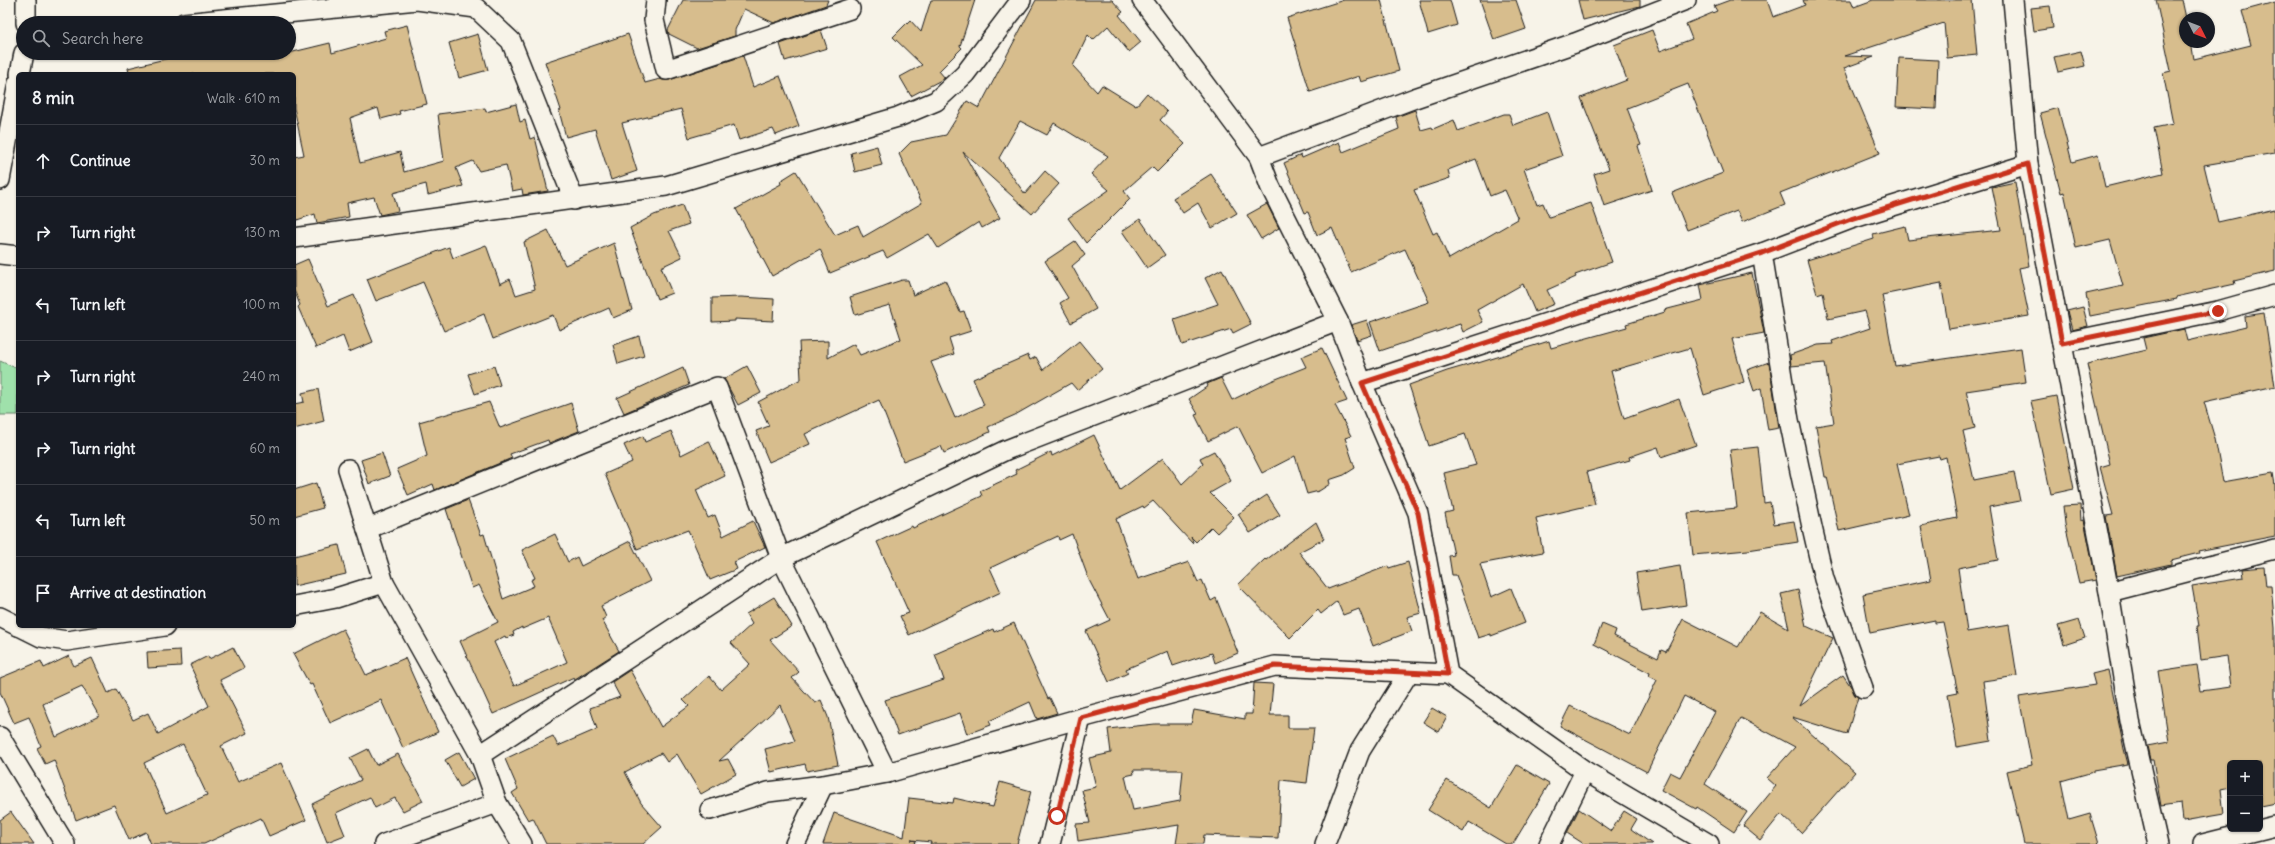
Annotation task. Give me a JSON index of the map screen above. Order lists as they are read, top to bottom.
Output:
{
  "north": "bottom right",
  "page": {
    "search": "Search here",
    "heading": ["8 min", "Walk · 610 m"],
    "list": [
      ["Continue", "30 m"],
      ["Turn right", "130 m"],
      ["Turn left", "100 m"],
      ["Turn right", "240 m"],
      ["Turn right", "60 m"],
      ["Turn left", "50 m"],
      "Arrive at destination"
    ],
    "map_buttons": ["+", "−"]
  }
}
